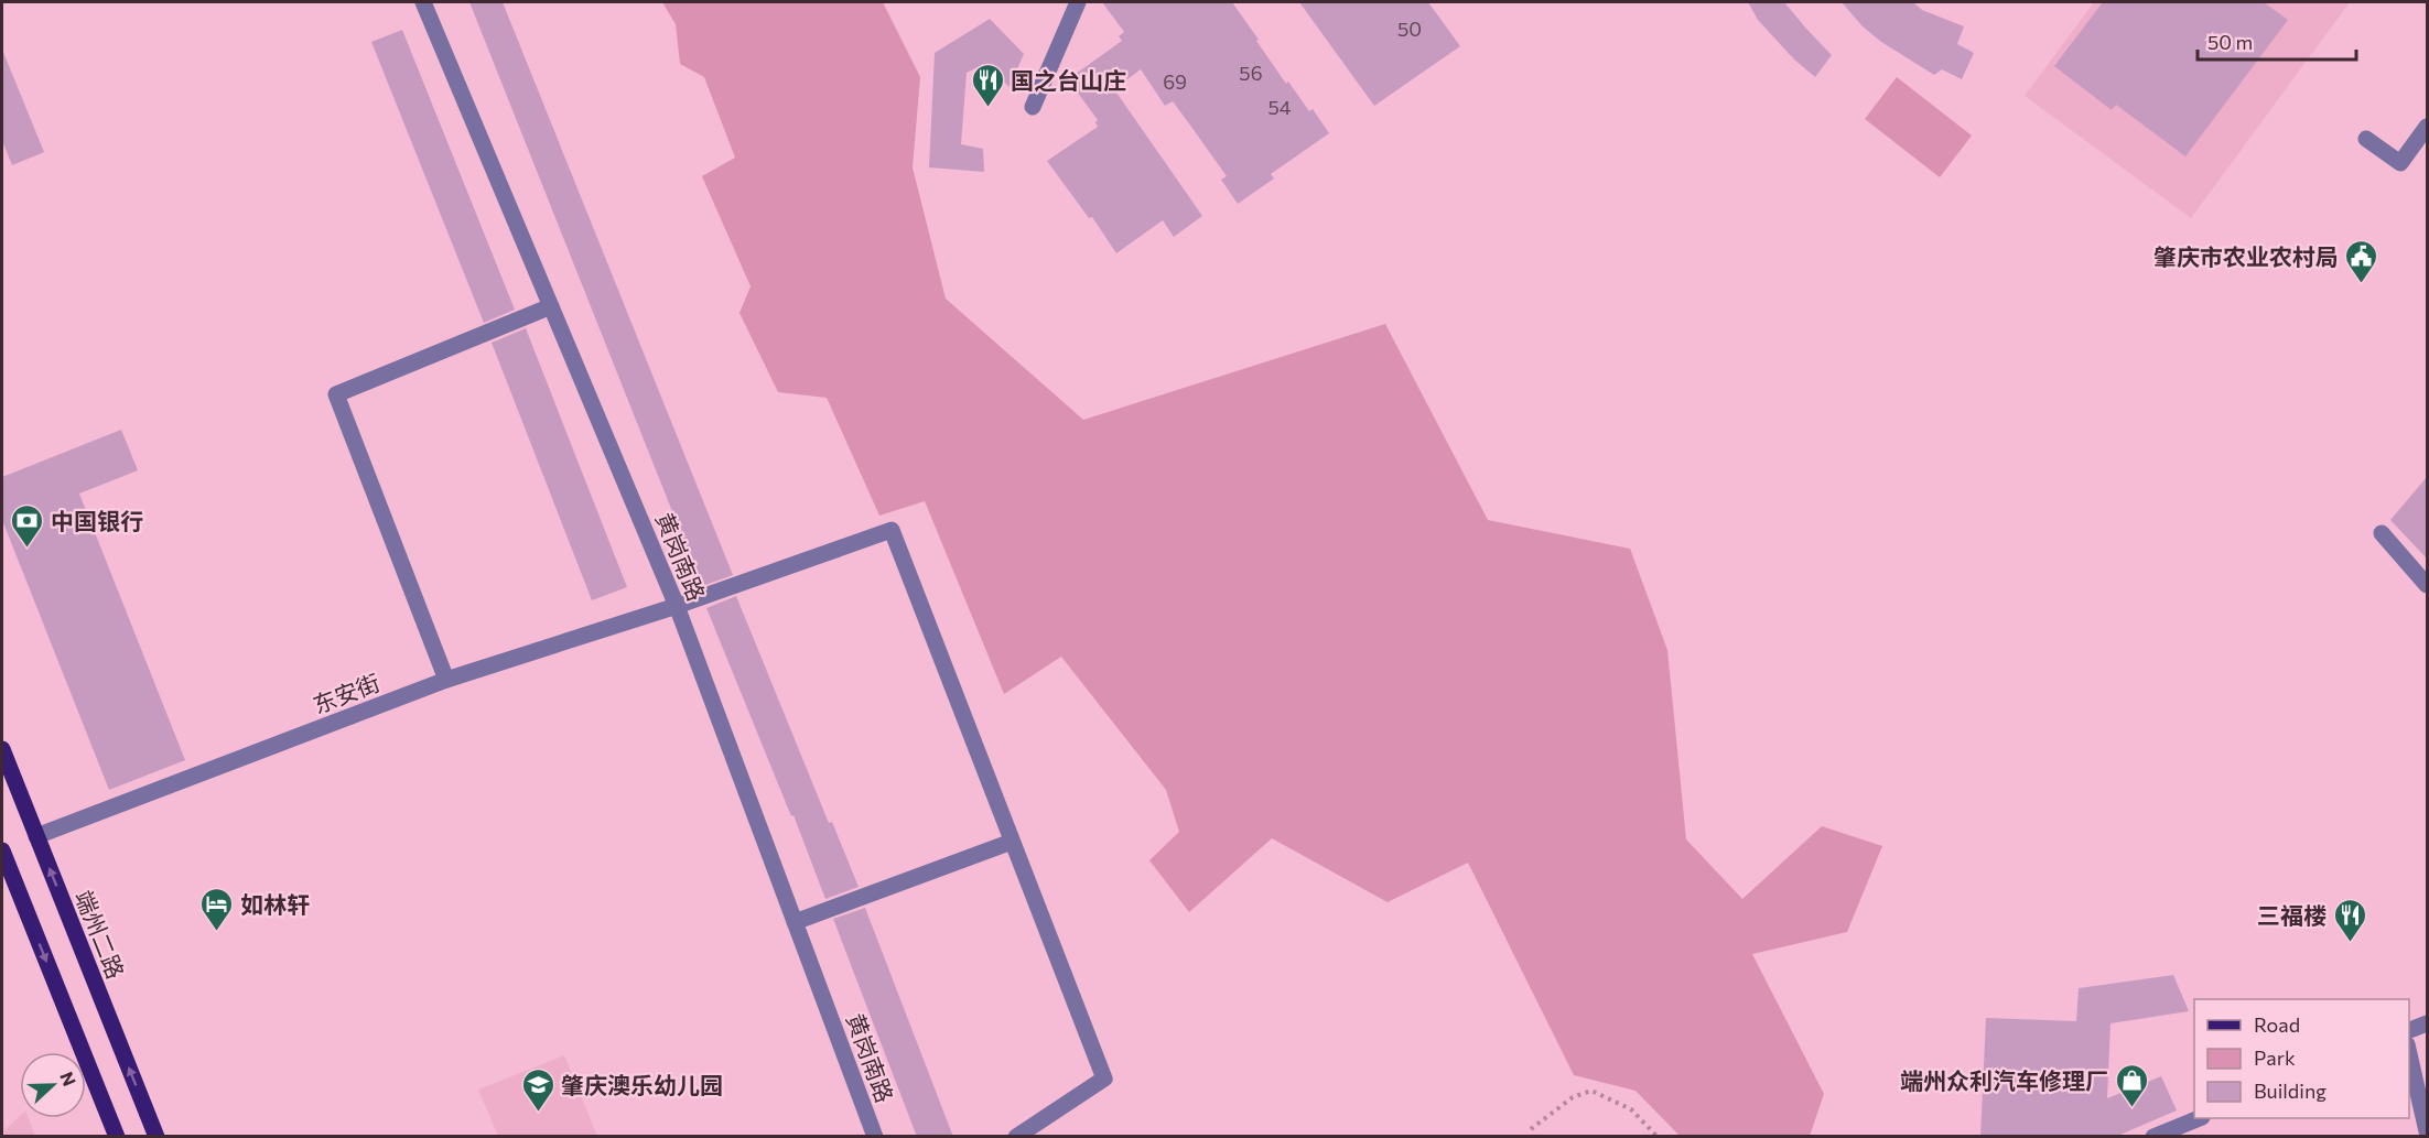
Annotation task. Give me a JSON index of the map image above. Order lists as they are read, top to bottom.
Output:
{
  "streets": {
    "main road": ["端州二路"],
    "street": ["黄岗南路", "东安街"]
  },
  "crossings": [
    ["黄岗南路", "东安街"],
    ["东安街", "端州二路"]
  ],
  "places": {
    "restaurant": ["国之台山庄", "三福楼"],
    "public building": ["肇庆市农业农村局"],
    "bank": ["中国银行"],
    "hotel": ["如林轩"],
    "shop": ["端州众利汽车修理厂"],
    "school or university": ["肇庆澳乐幼儿园"]
  },
  "house_numbers": [
    "50",
    "56",
    "69",
    "54"
  ],
  "legend": ["Road", "Park", "Building"],
  "scale_bar": "50 m",
  "north": "right"
}
